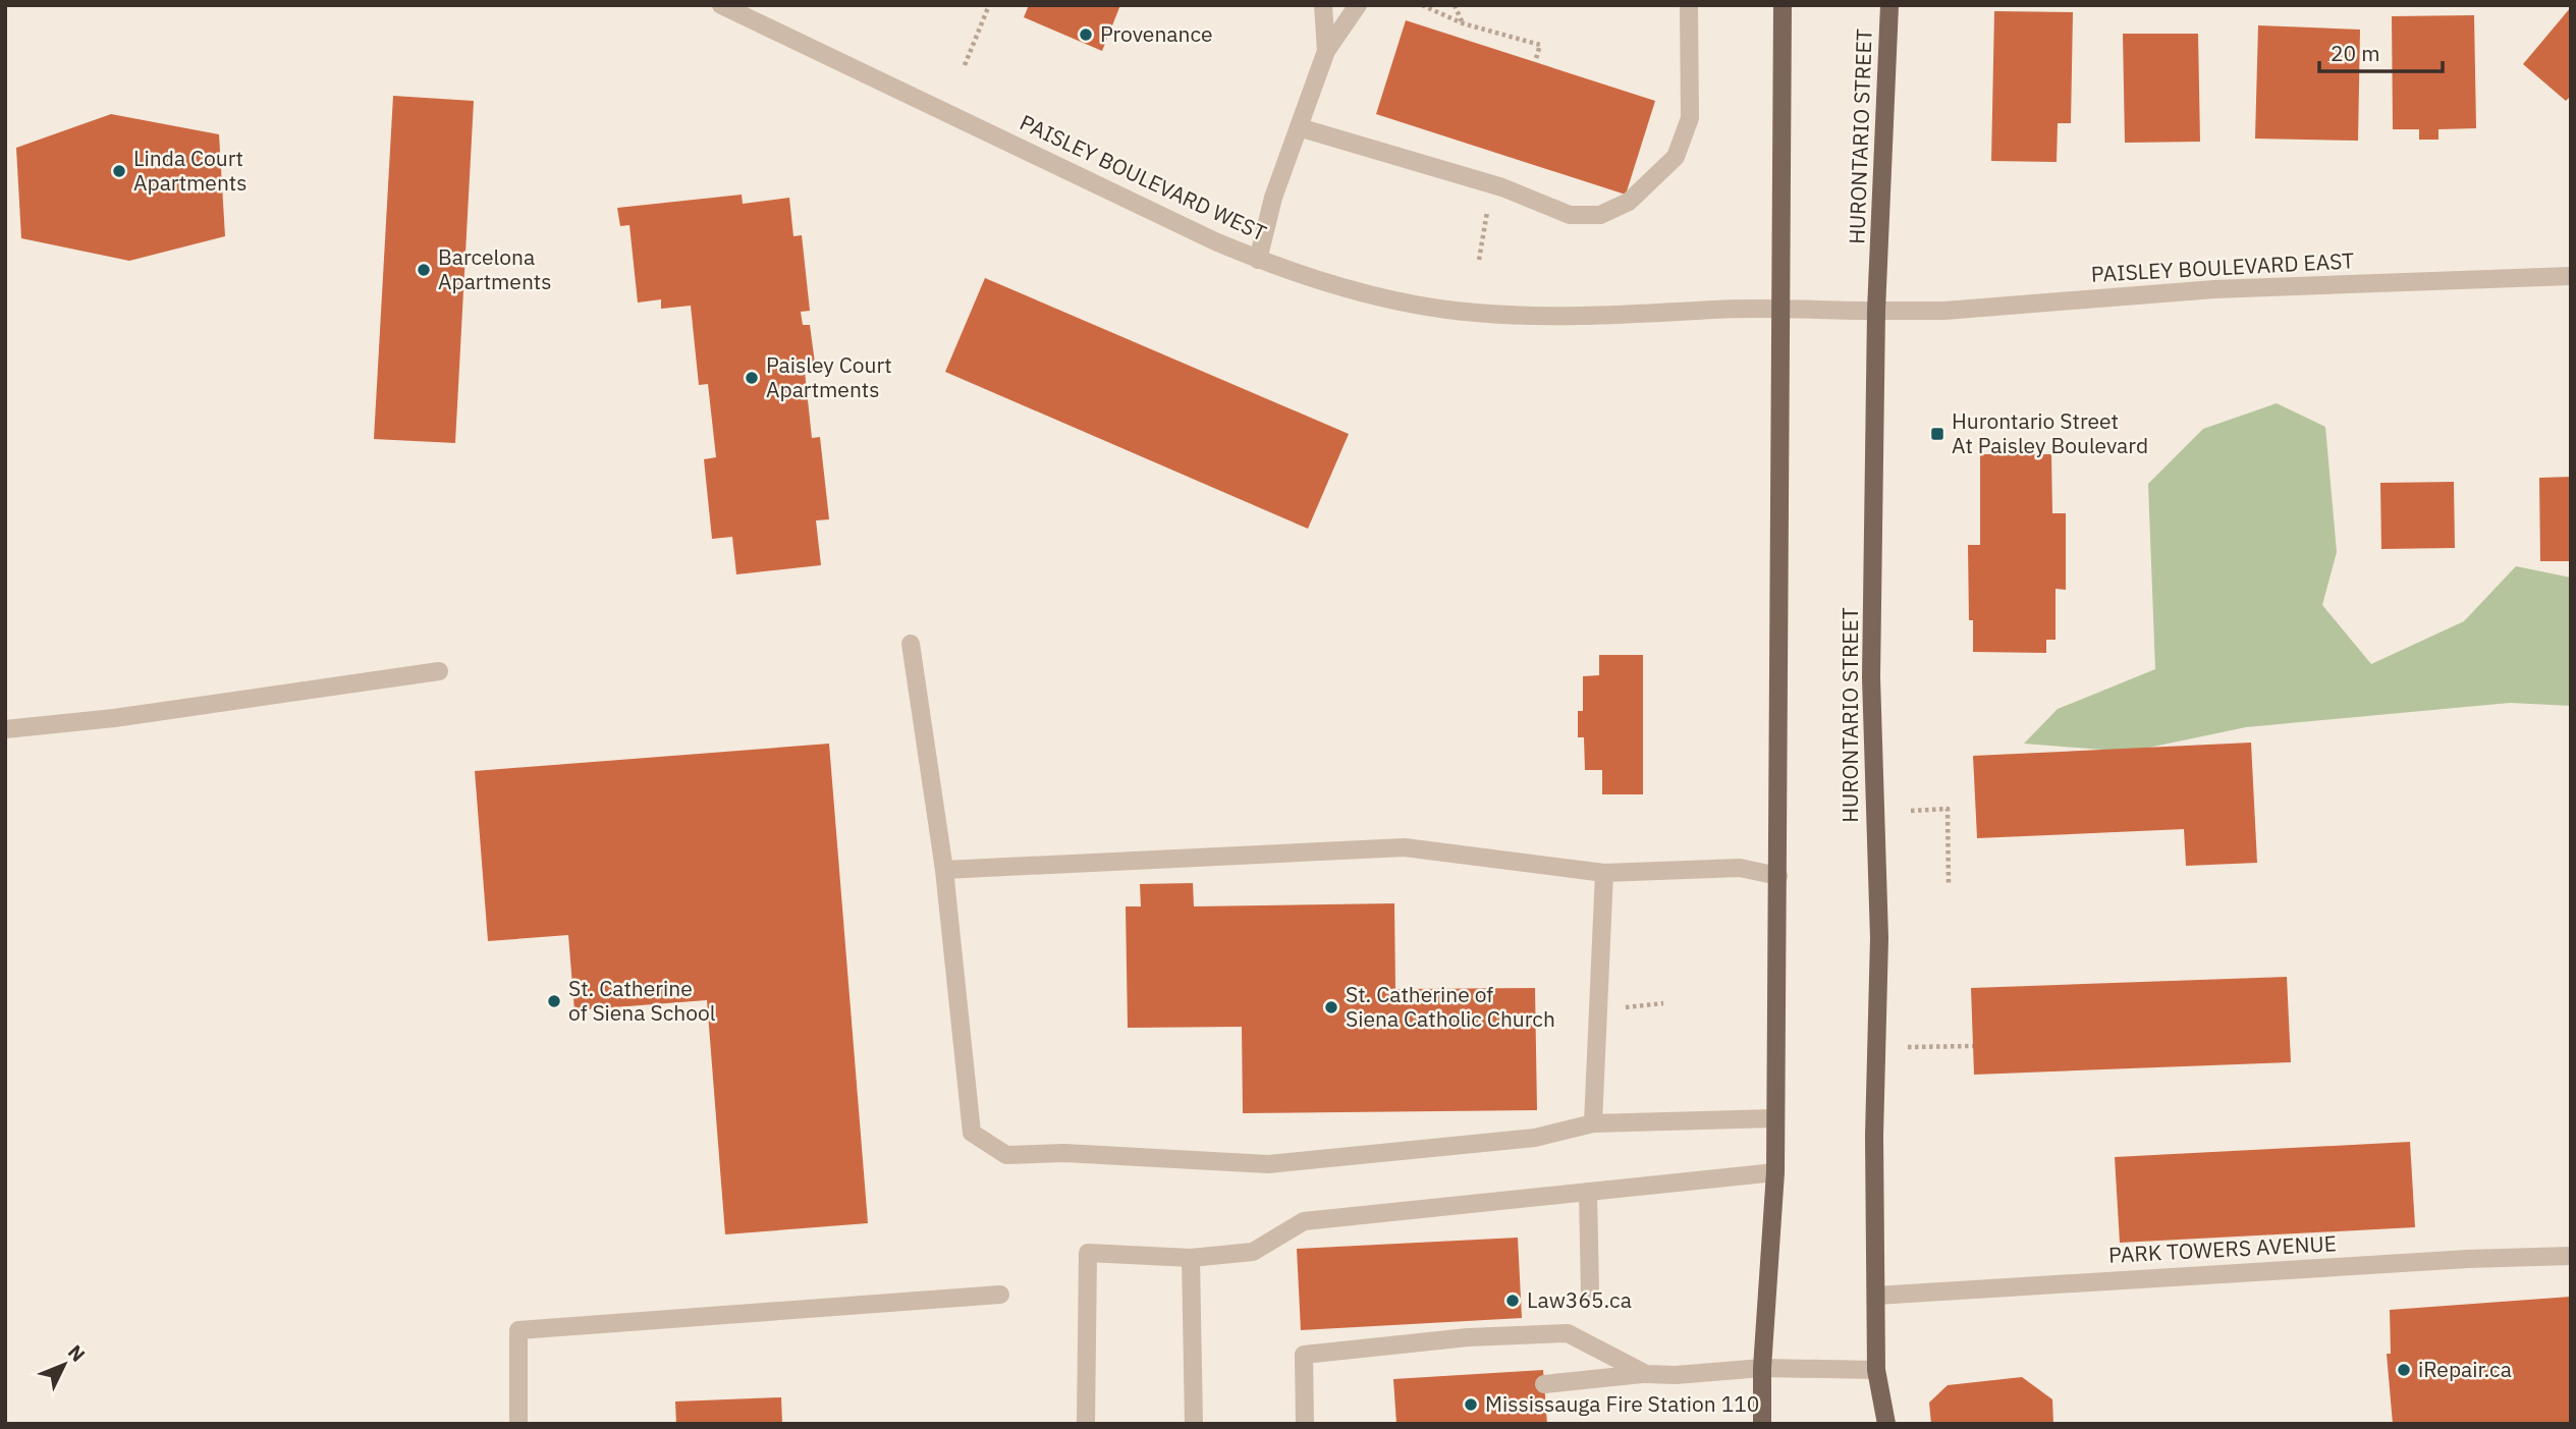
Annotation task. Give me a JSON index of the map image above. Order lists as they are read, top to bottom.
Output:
{
  "streets": {
    "main road": ["HURONTARIO STREET"],
    "street": ["PAISLEY BOULEVARD WEST", "PAISLEY BOULEVARD EAST", "PARK TOWERS AVENUE"]
  },
  "crossings": [
    ["HURONTARIO STREET", "PAISLEY BOULEVARD WEST"],
    ["HURONTARIO STREET", "PAISLEY BOULEVARD EAST"],
    ["HURONTARIO STREET", "PARK TOWERS AVENUE"],
    ["PAISLEY BOULEVARD WEST", "PAISLEY BOULEVARD EAST"]
  ],
  "places": {
    "other": [
      "Provenance",
      "Linda Court Apartments",
      "Barcelona Apartments",
      "Paisley Court Apartments",
      "St. Catherine of Siena School",
      "St. Catherine of Siena Catholic Church",
      "Law365.ca",
      "iRepair.ca",
      "Mississauga Fire Station 110"
    ],
    "transit": ["Hurontario Street At Paisley Boulevard"]
  },
  "scale_bar": "20 m",
  "north": "top right"
}
